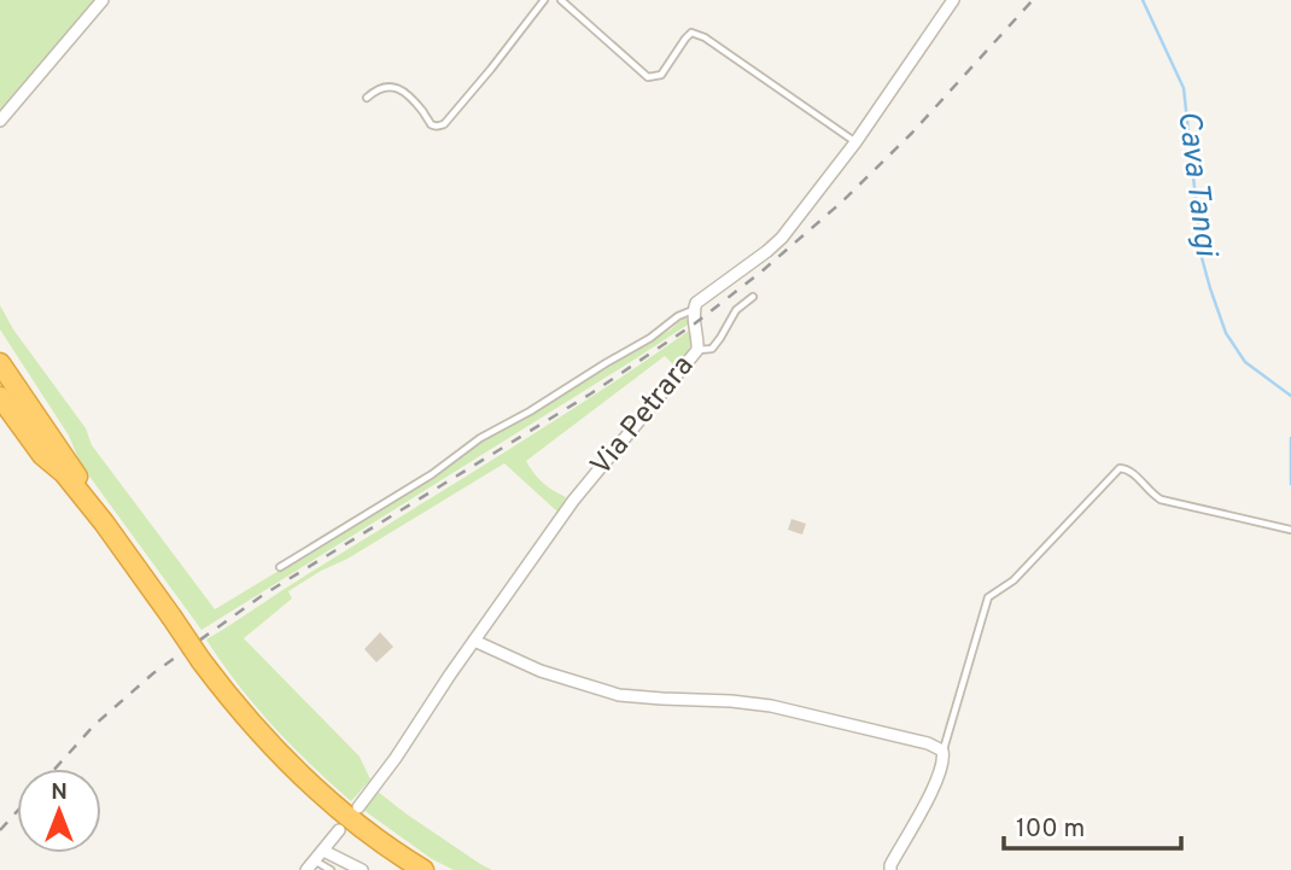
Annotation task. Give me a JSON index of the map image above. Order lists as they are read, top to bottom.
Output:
{
  "streets": {
    "street": ["Via Petrara"]
  },
  "water": ["Cava Tangi"],
  "scale_bar": "100 m",
  "north": "top"
}
